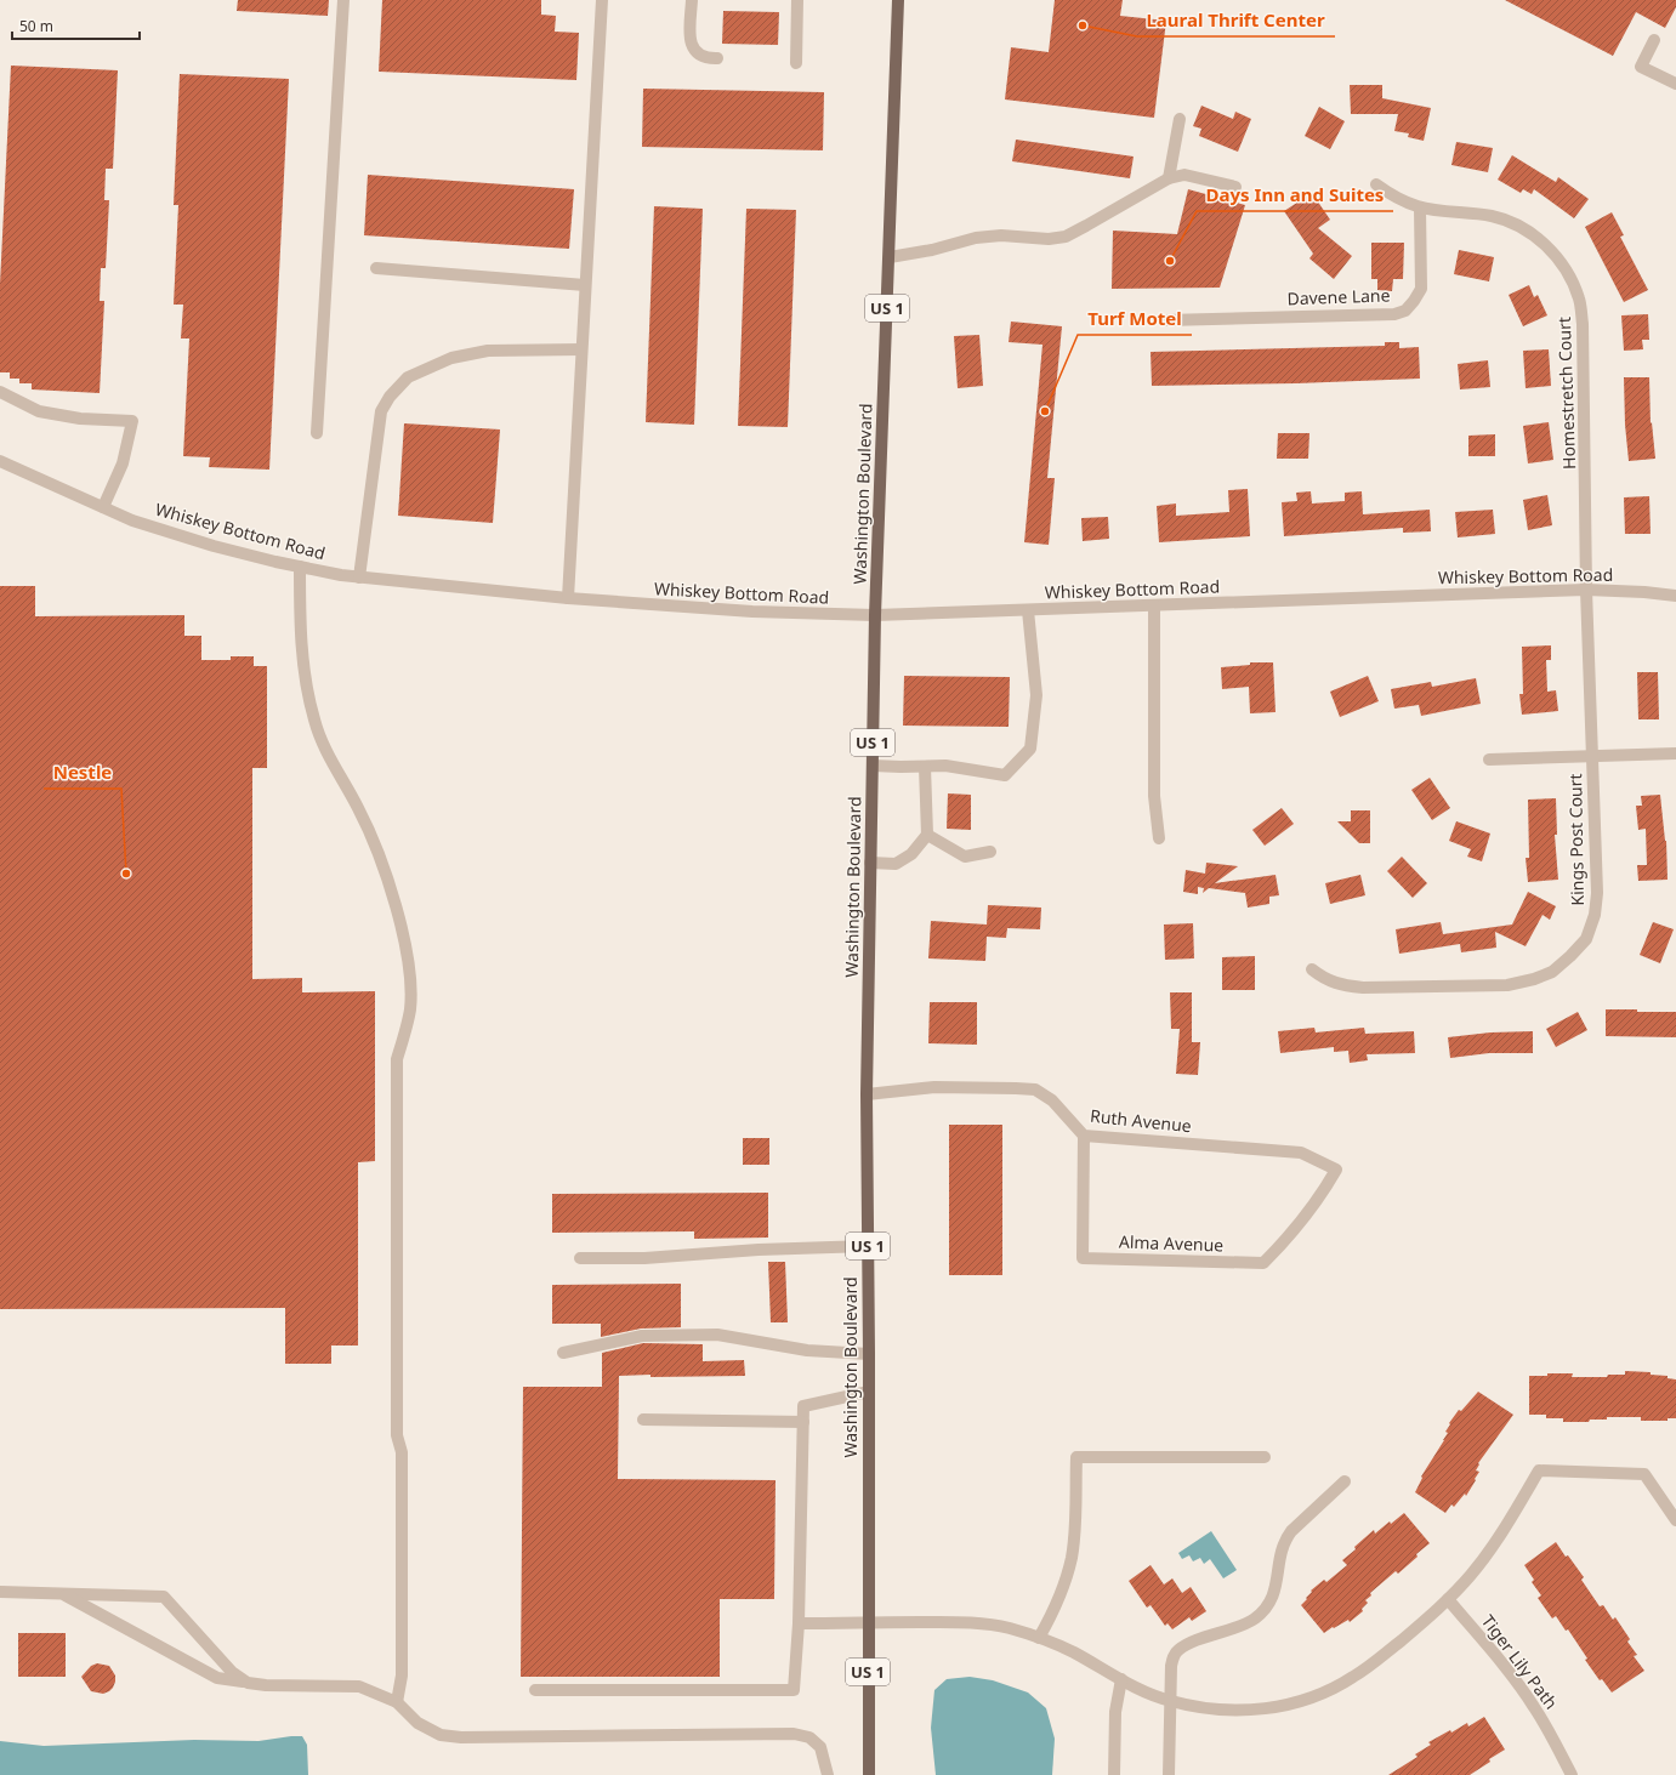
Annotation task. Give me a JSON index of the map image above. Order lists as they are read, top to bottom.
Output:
{
  "streets": {
    "main road": ["US 1", "Washington Boulevard"],
    "street": [
      "Davene Lane",
      "Homestretch Court",
      "Whiskey Bottom Road",
      "Kings Post Court",
      "Ruth Avenue",
      "Alma Avenue",
      "Tiger Lily Path"
    ]
  },
  "crossings": [
    ["Davene Lane", "Homestretch Court"],
    ["Homestretch Court", "Whiskey Bottom Road"],
    ["Homestretch Court", "Kings Post Court"],
    ["Washington Boulevard", "Whiskey Bottom Road"],
    ["Washington Boulevard", "Ruth Avenue"],
    ["Whiskey Bottom Road", "Kings Post Court"],
    ["Ruth Avenue", "Alma Avenue"]
  ],
  "places": [
    "Laural Thrift Center",
    "Days Inn and Suites",
    "Turf Motel",
    "Nestle"
  ],
  "scale_bar": "50 m"
}
